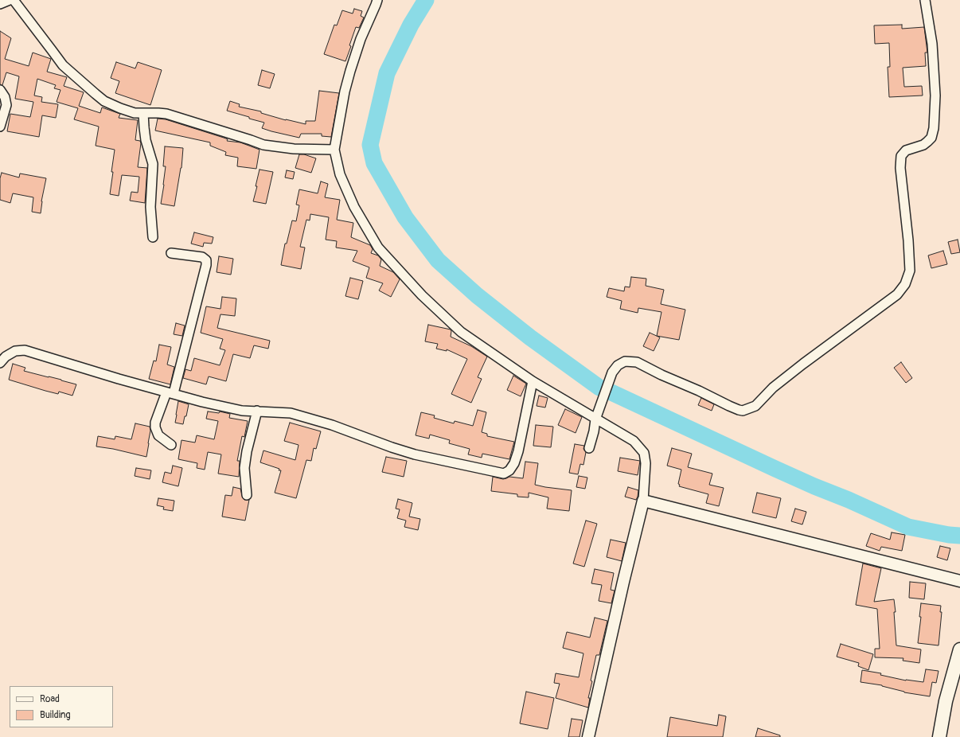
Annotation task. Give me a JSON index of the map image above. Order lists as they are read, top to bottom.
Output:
{
  "legend": ["Road", "Building"]
}
